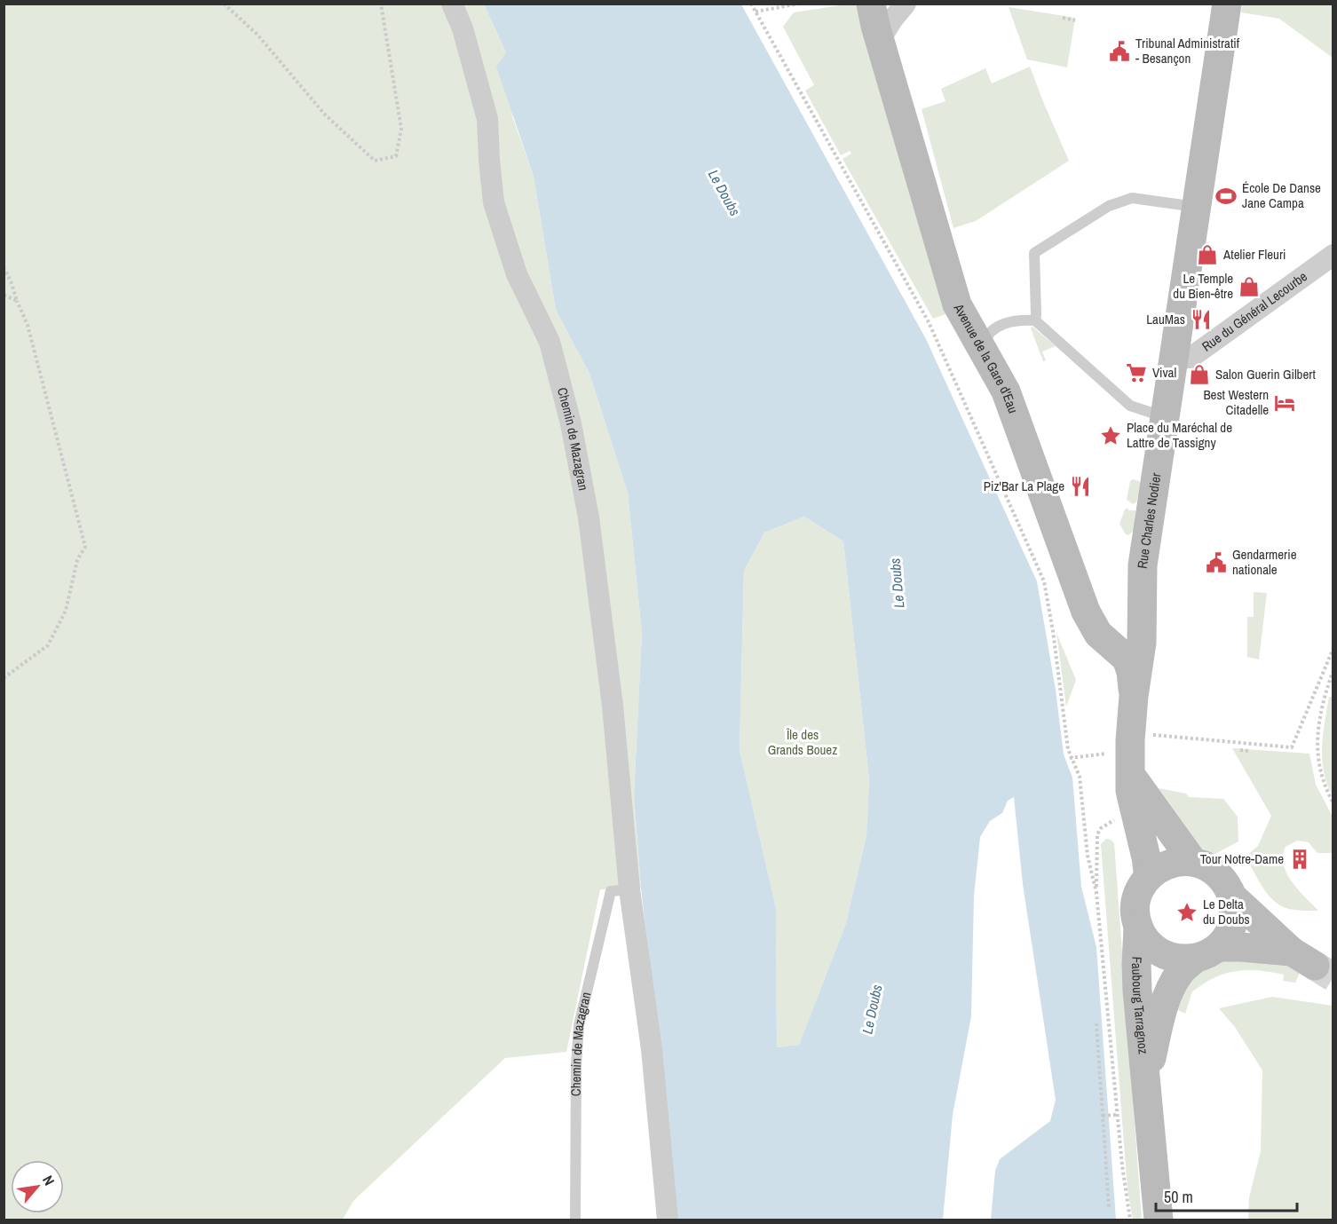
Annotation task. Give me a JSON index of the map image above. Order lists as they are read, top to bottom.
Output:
{
  "streets": {
    "main road": ["Avenue de la Gare d'Eau", "Rue Charles Nodier", "Faubourg Tarragnoz"],
    "street": ["Rue du Général Lecourbe", "Chemin de Mazagran"]
  },
  "crossings": [
    ["Rue du Général Lecourbe", "Rue Charles Nodier"],
    ["Avenue de la Gare d'Eau", "Rue Charles Nodier"],
    ["Rue Charles Nodier", "Faubourg Tarragnoz"]
  ],
  "water": ["Le Doubs"],
  "parks": ["Île des Grands Bouez"],
  "places": {
    "public building": ["Tribunal Administratif - Besançon", "Gendarmerie nationale"],
    "sports": ["École De Danse Jane Campa"],
    "shop": ["Atelier Fleuri", "Le Temple du Bien-être", "Salon Guerin Gilbert"],
    "restaurant": ["LauMas", "Piz'Bar La Plage"],
    "supermarket": ["Vival"],
    "hotel": ["Best Western Citadelle"],
    "place": ["Place du Maréchal de Lattre de Tassigny", "Le Delta du Doubs"],
    "building": ["Tour Notre-Dame"]
  },
  "scale_bar": "50 m",
  "north": "top right"
}
